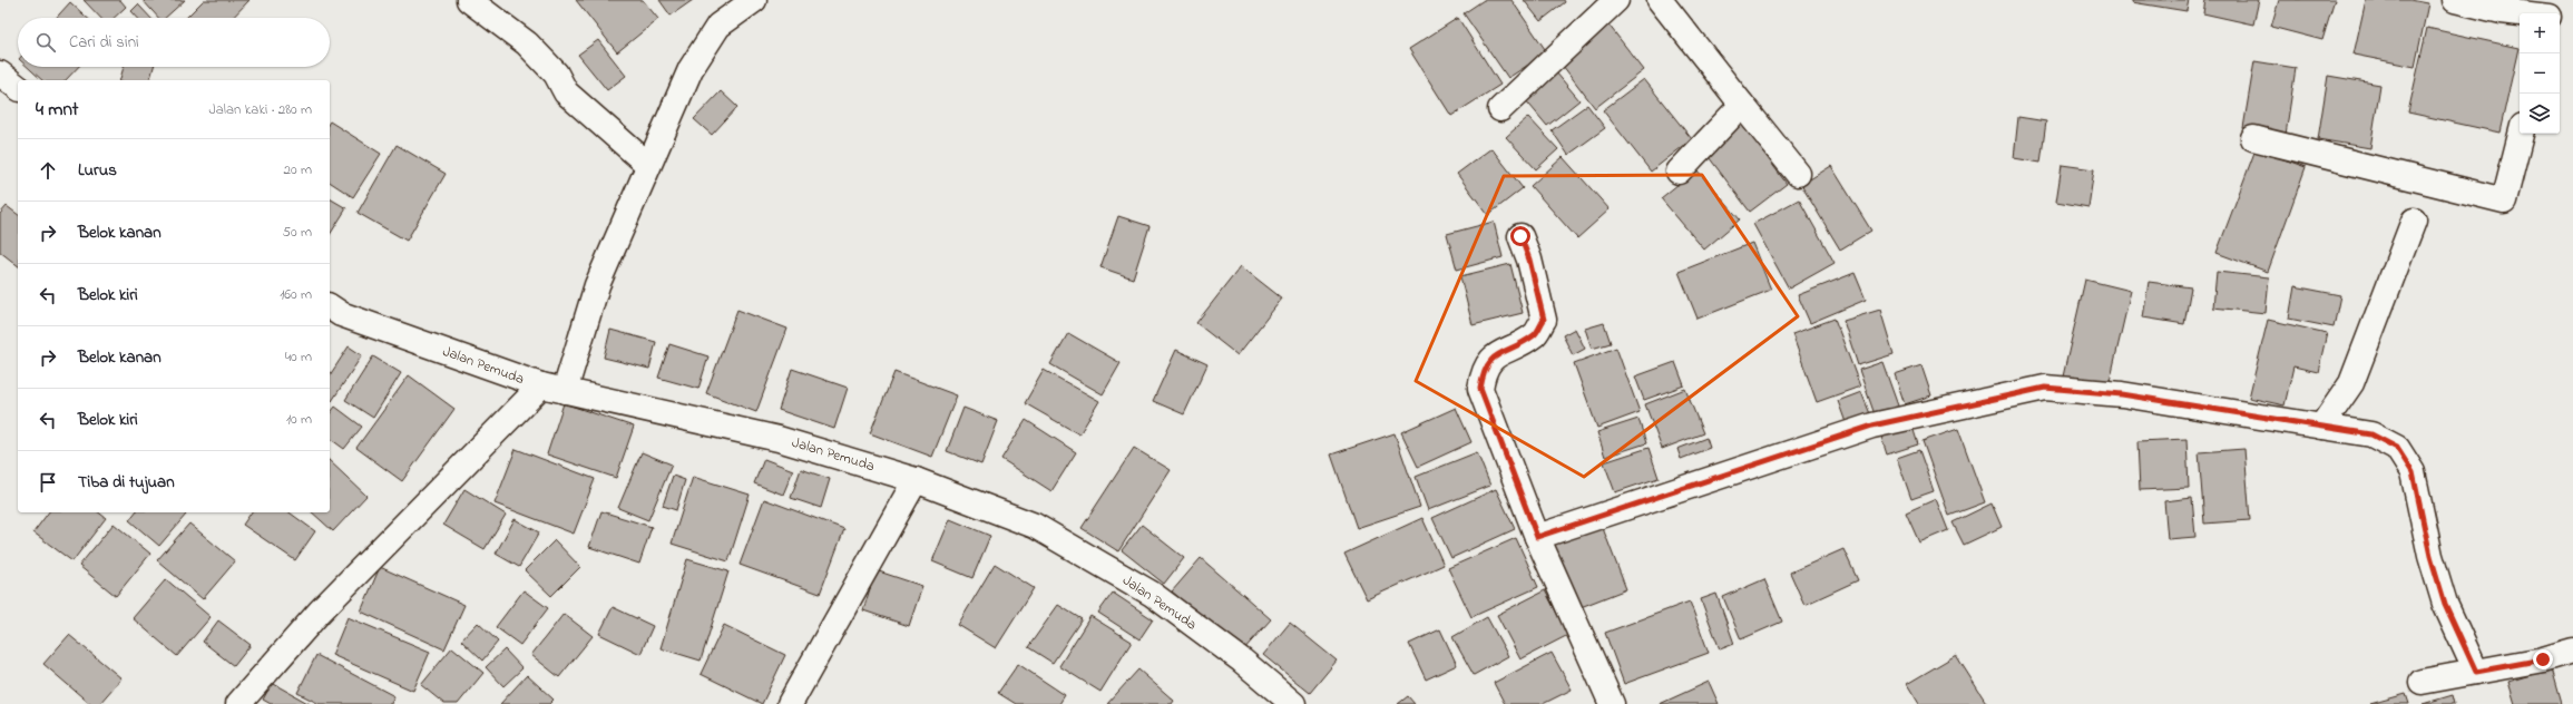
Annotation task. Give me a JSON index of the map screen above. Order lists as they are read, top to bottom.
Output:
{
  "streets": {
    "street": ["Jalan Pemuda"]
  },
  "page": {
    "map_buttons": ["+", "−"],
    "search": "Cari di sini",
    "heading": ["4 mnt", "Jalan kaki · 280 m"],
    "list": [
      ["Lurus", "20 m"],
      ["Belok kanan", "50 m"],
      ["Belok kiri", "160 m"],
      ["Belok kanan", "40 m"],
      ["Belok kiri", "10 m"],
      "Tiba di tujuan"
    ]
  }
}
